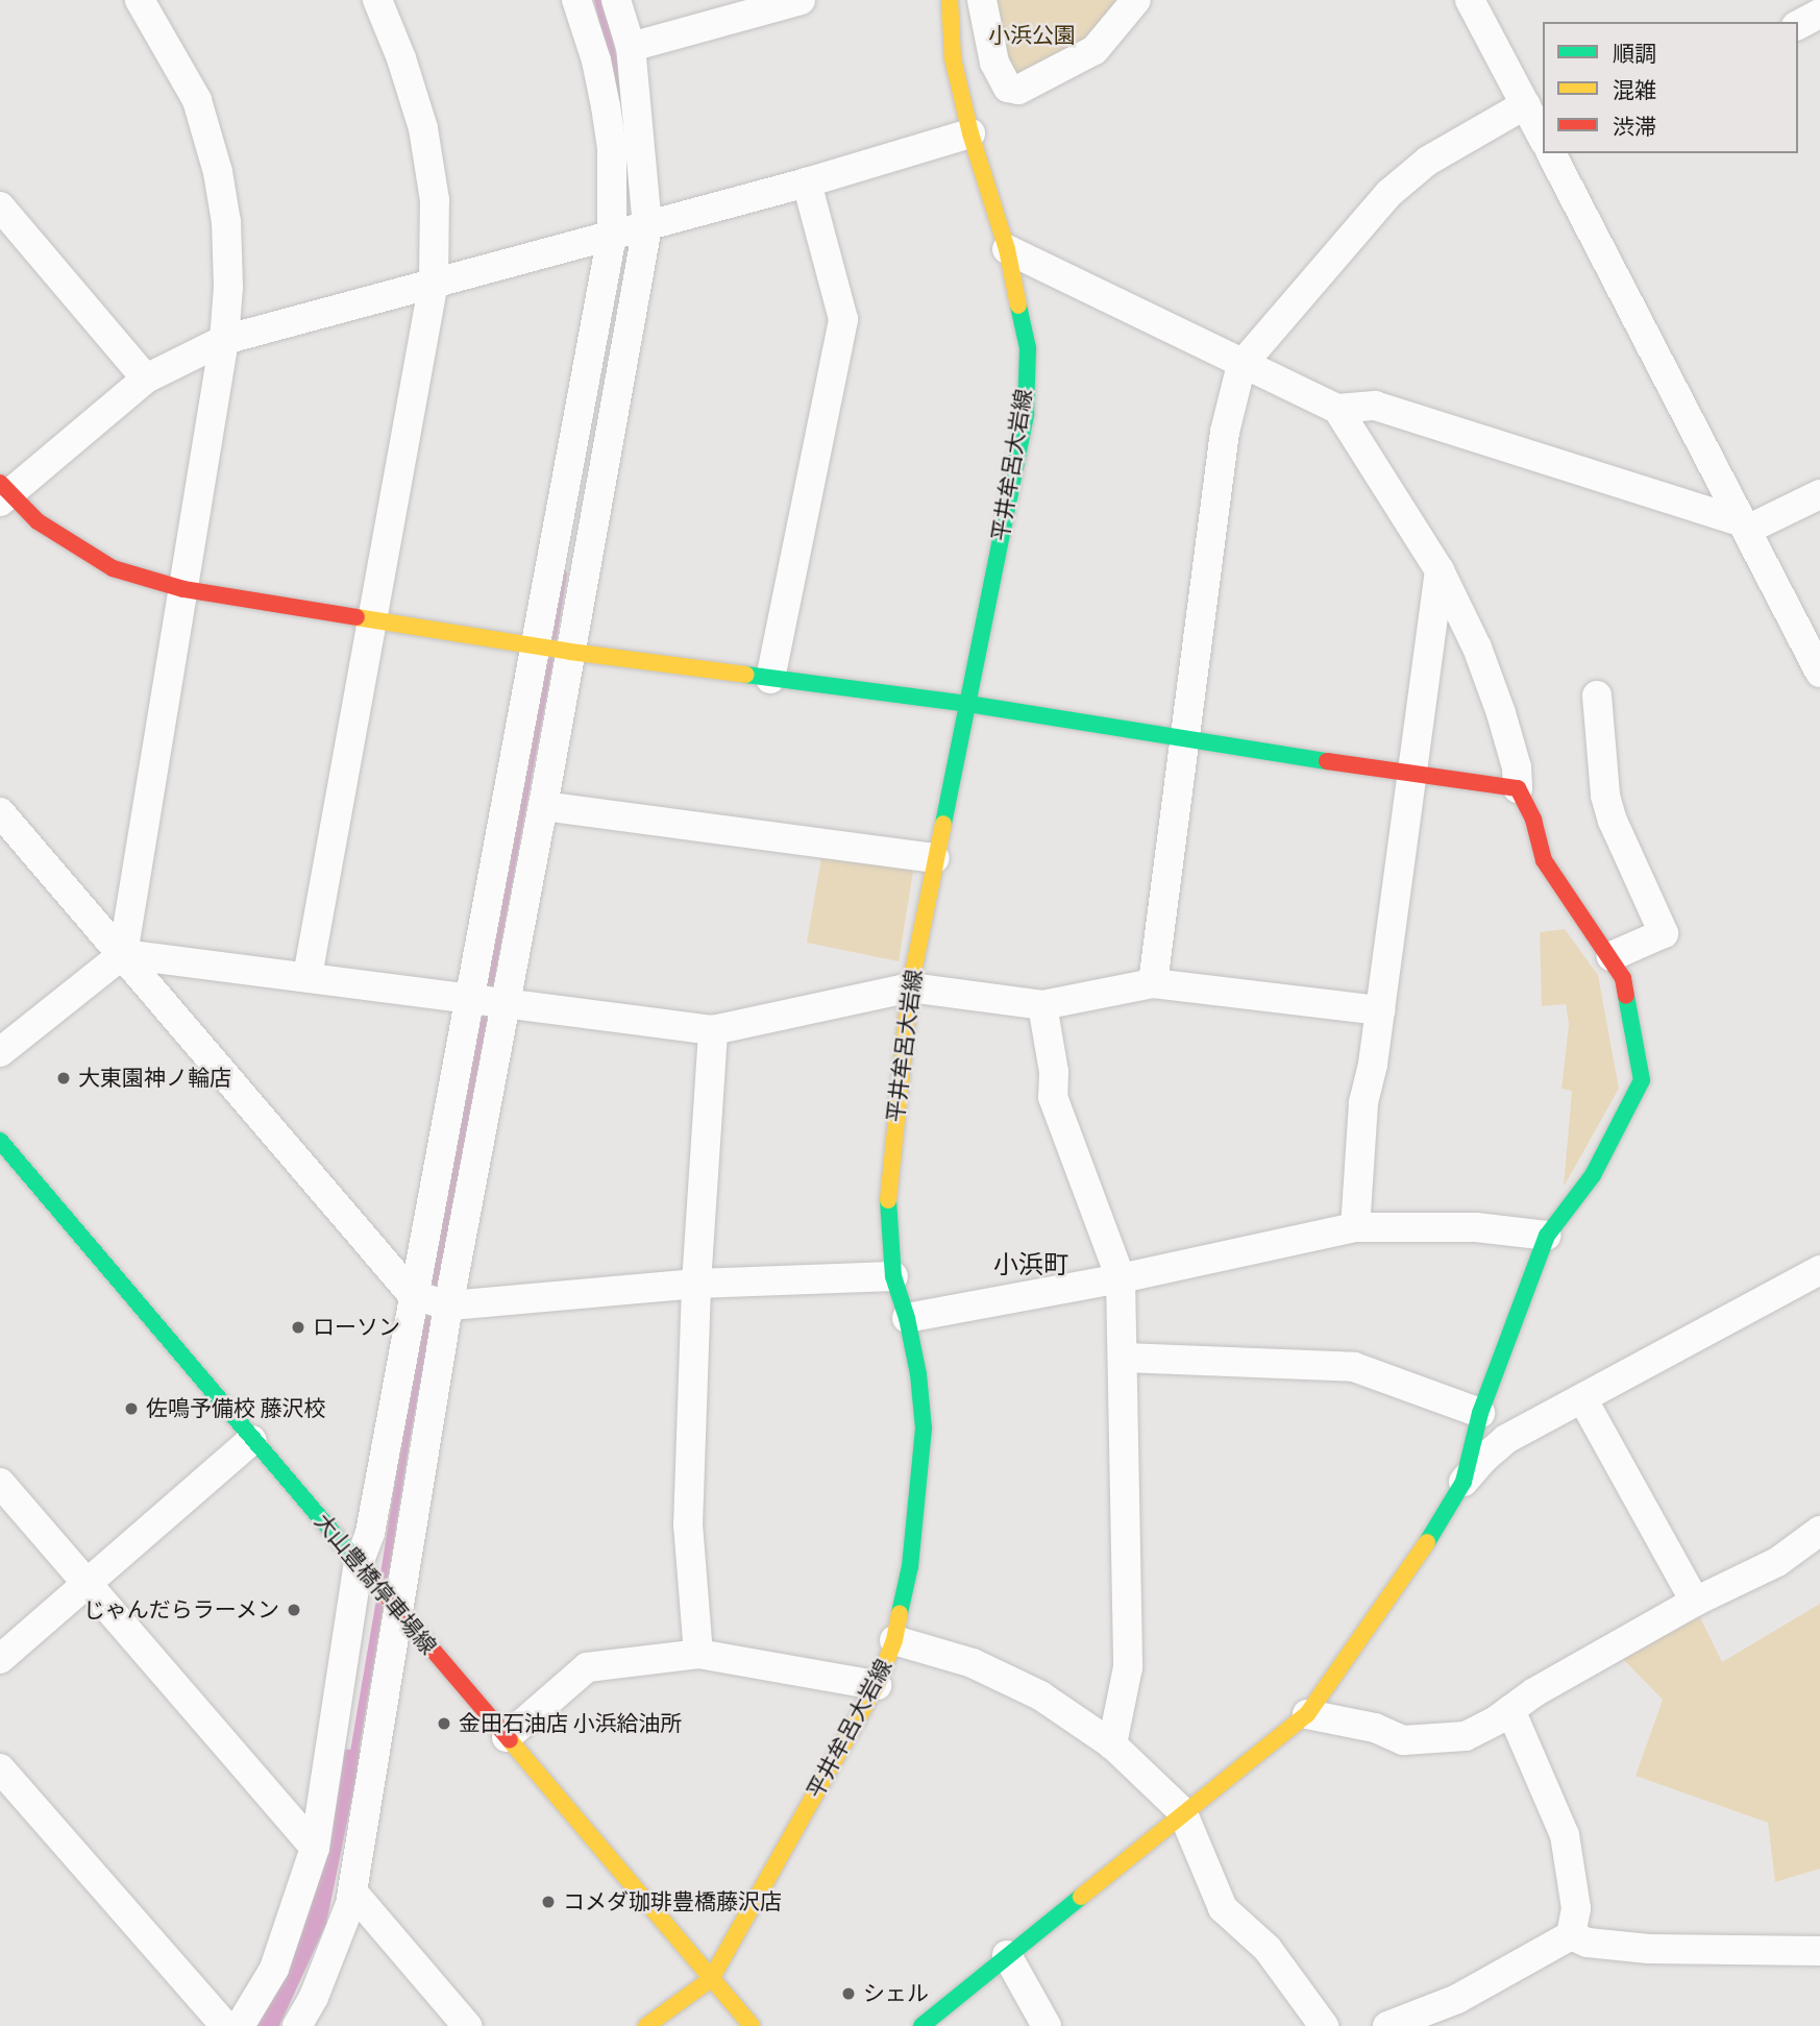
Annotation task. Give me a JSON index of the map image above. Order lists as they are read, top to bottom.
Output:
{
  "streets": {
    "main road": ["平井牟呂大岩線", "大山豊橋停車場線"]
  },
  "crossings": [
    ["平井牟呂大岩線", "大山豊橋停車場線"]
  ],
  "districts": ["小浜町"],
  "parks": ["小浜公園"],
  "places": [
    "大東園神ノ輪店",
    "ローソン",
    "佐鳴予備校 藤沢校",
    "じゃんだらラーメン",
    "金田石油店 小浜給油所",
    "コメダ珈琲豊橋藤沢店",
    "シェル"
  ],
  "legend": ["順調", "混雑", "渋滞"]
}
